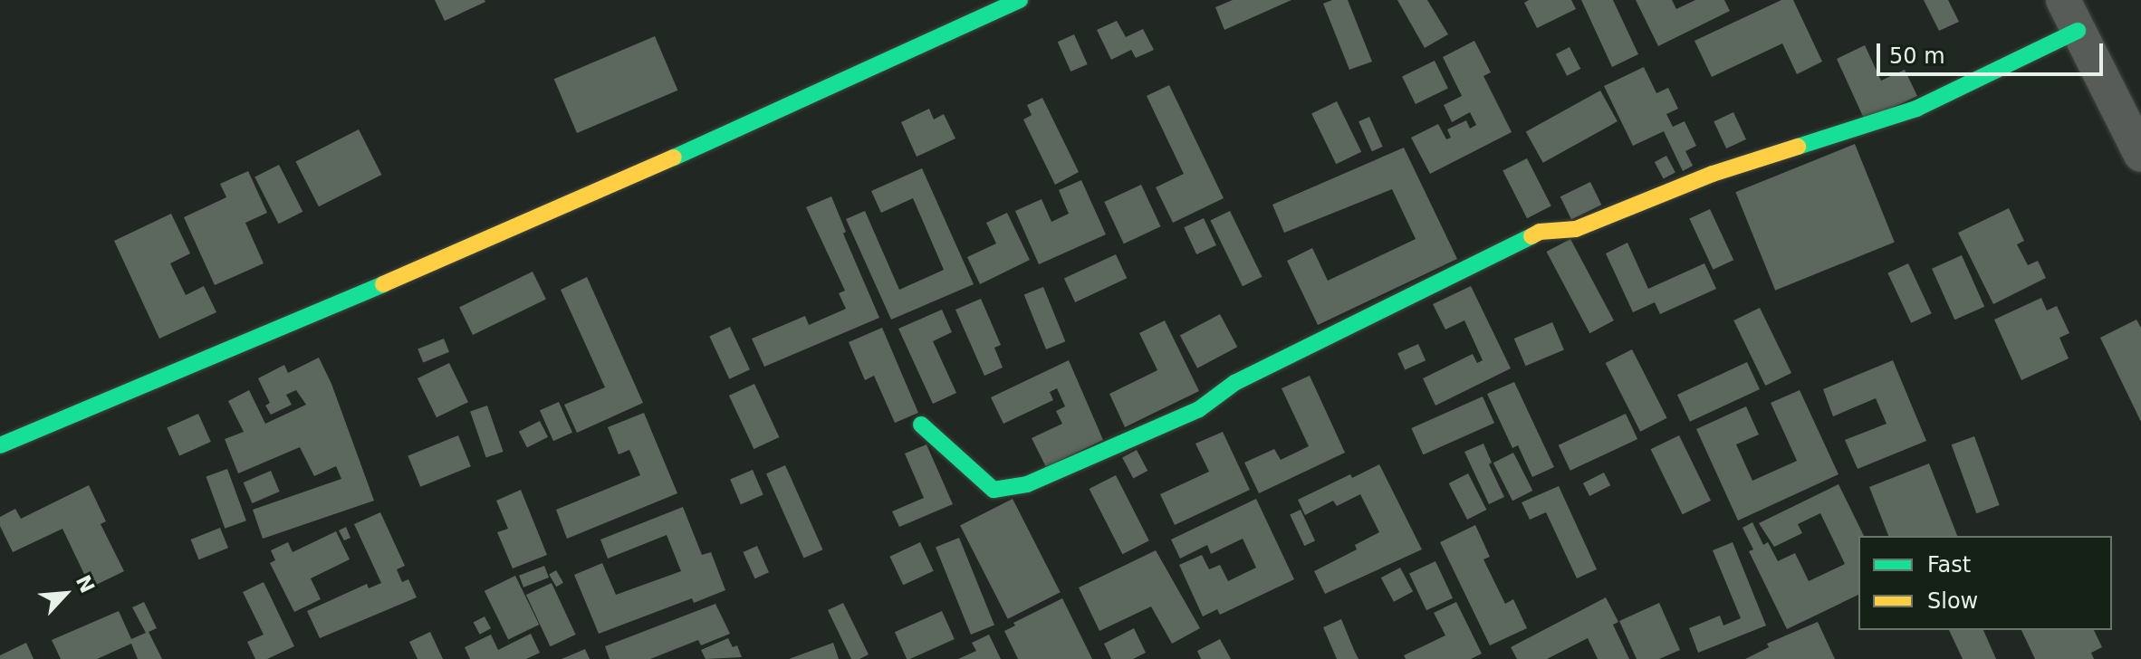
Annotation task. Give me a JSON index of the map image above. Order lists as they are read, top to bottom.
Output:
{
  "legend": ["Fast", "Slow"],
  "scale_bar": "50 m",
  "north": "top right"
}
